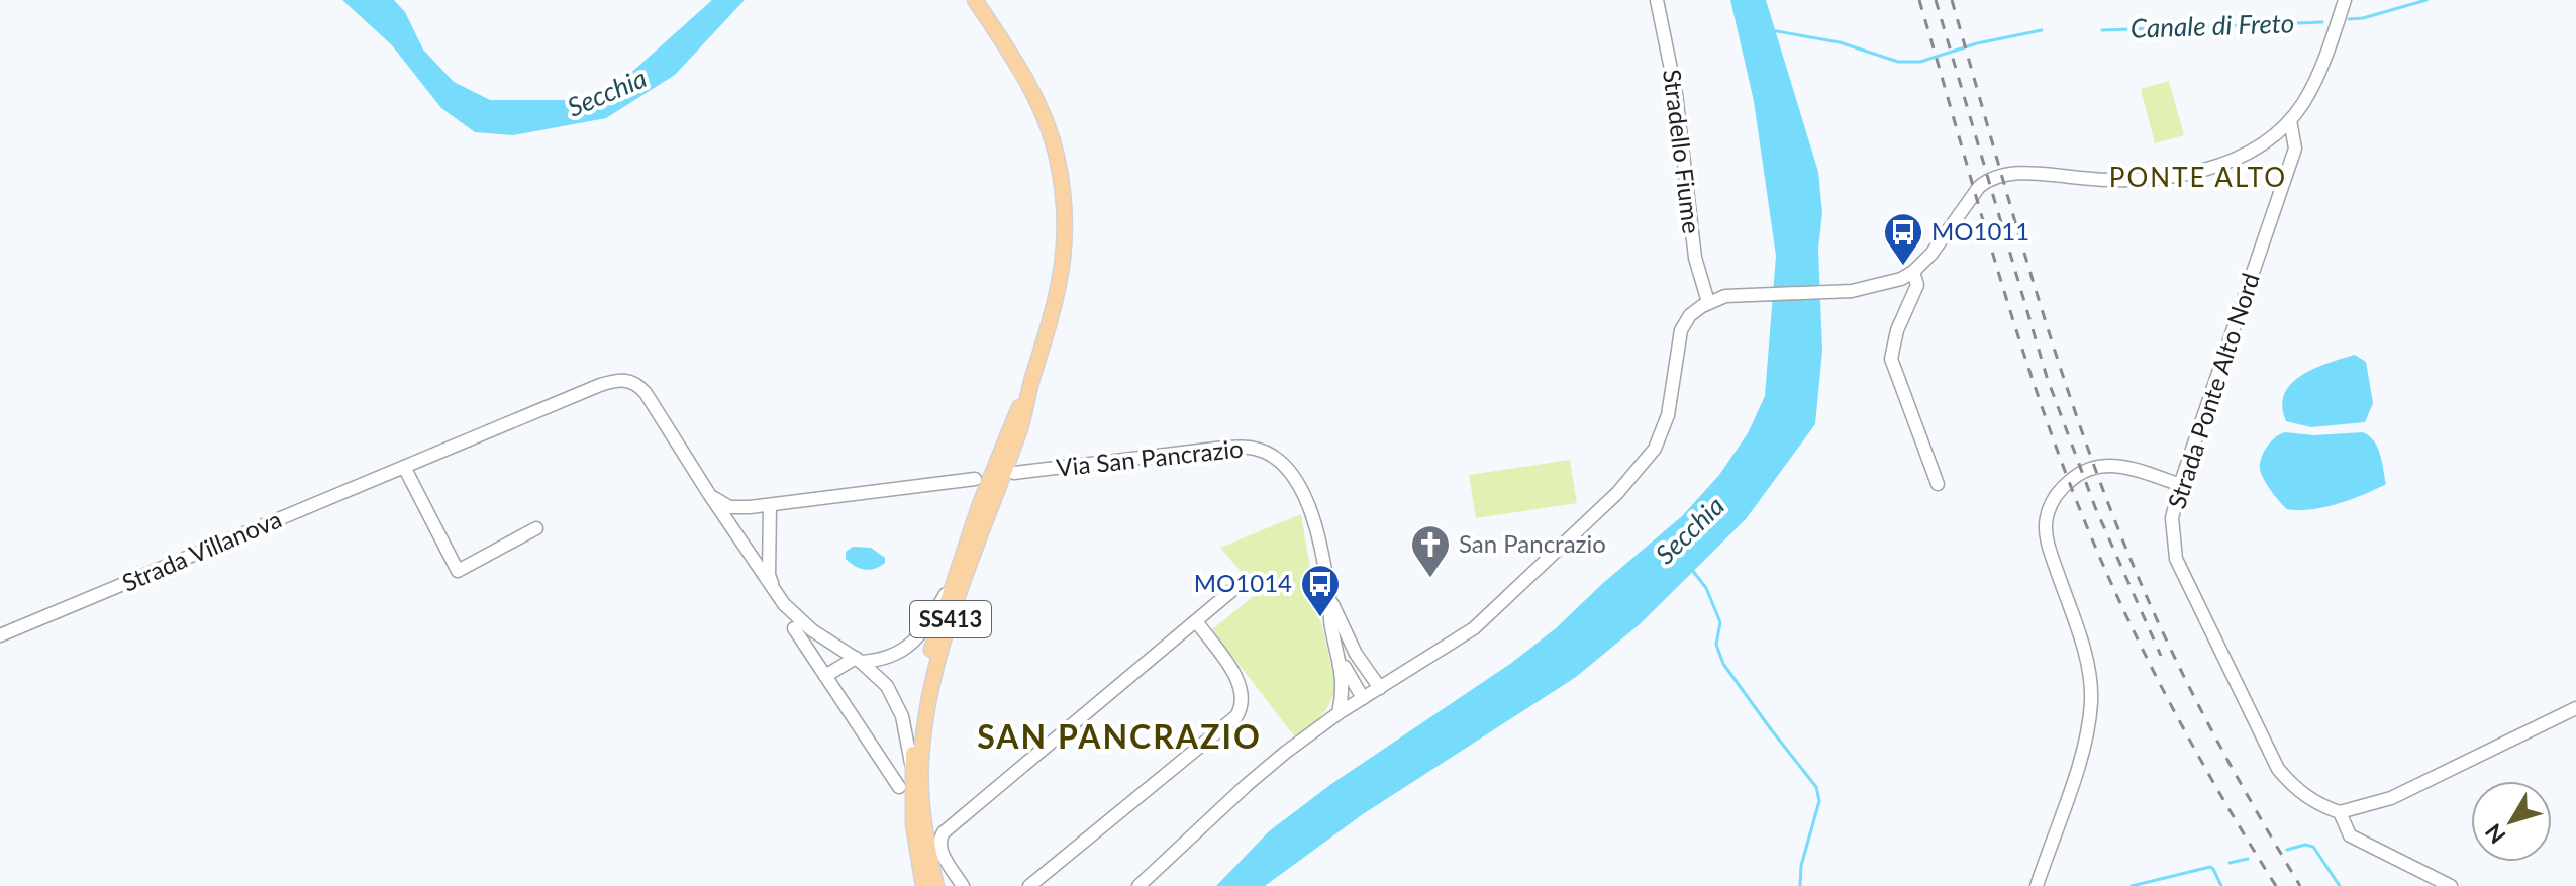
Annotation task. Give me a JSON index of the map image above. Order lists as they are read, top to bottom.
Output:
{
  "streets": {
    "main road": ["SS413"],
    "street": [
      "Stradello Fiume",
      "Strada Ponte Alto Nord",
      "Via San Pancrazio",
      "Strada Villanova"
    ]
  },
  "districts": ["PONTE ALTO", "SAN PANCRAZIO"],
  "water": ["Canale di Freto", "Secchia"],
  "places": {
    "bus stop": ["MO1011", "MO1014"],
    "church": ["San Pancrazio"]
  },
  "north": "bottom left"
}
